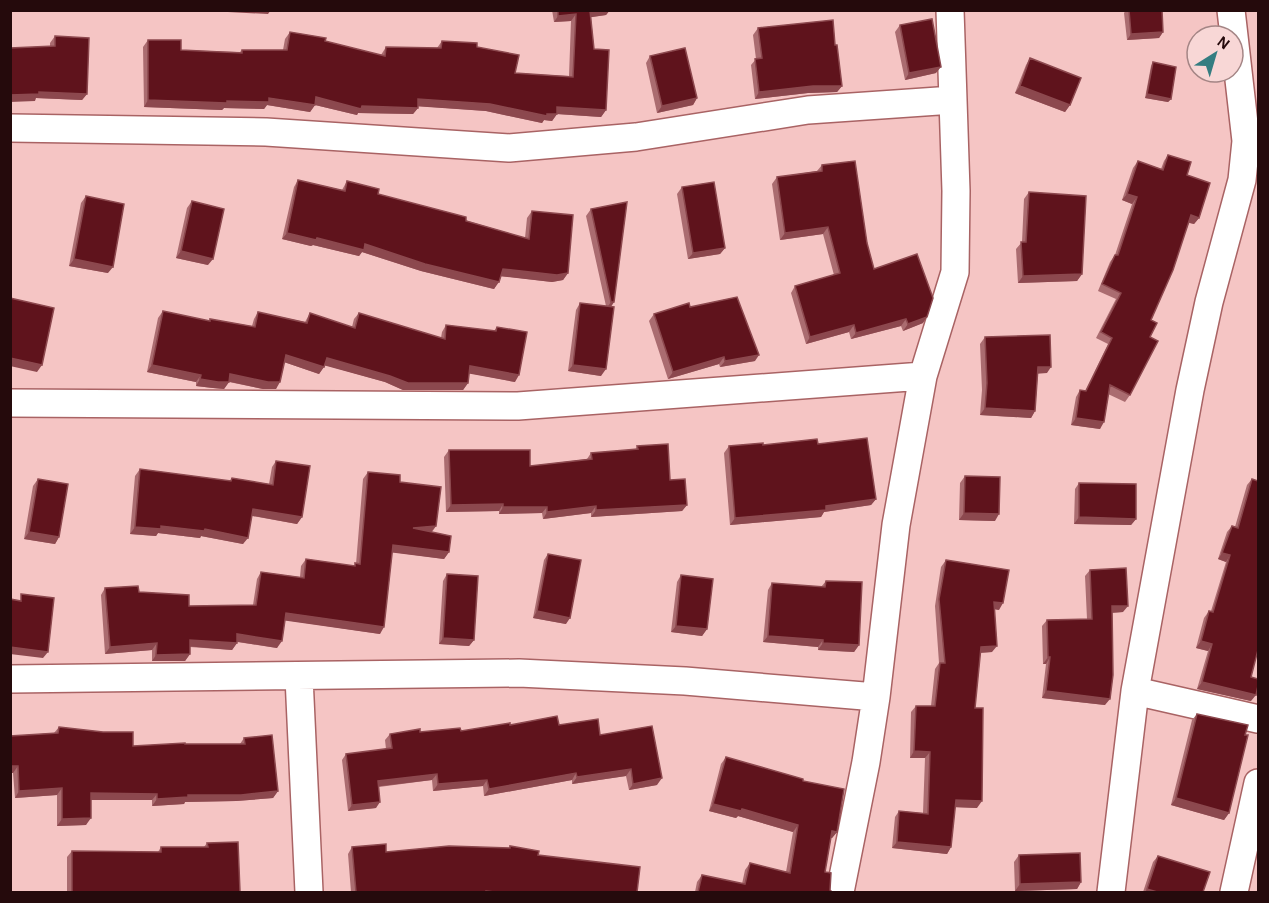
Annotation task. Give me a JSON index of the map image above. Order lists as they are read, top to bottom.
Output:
{
  "north": "top right"
}
